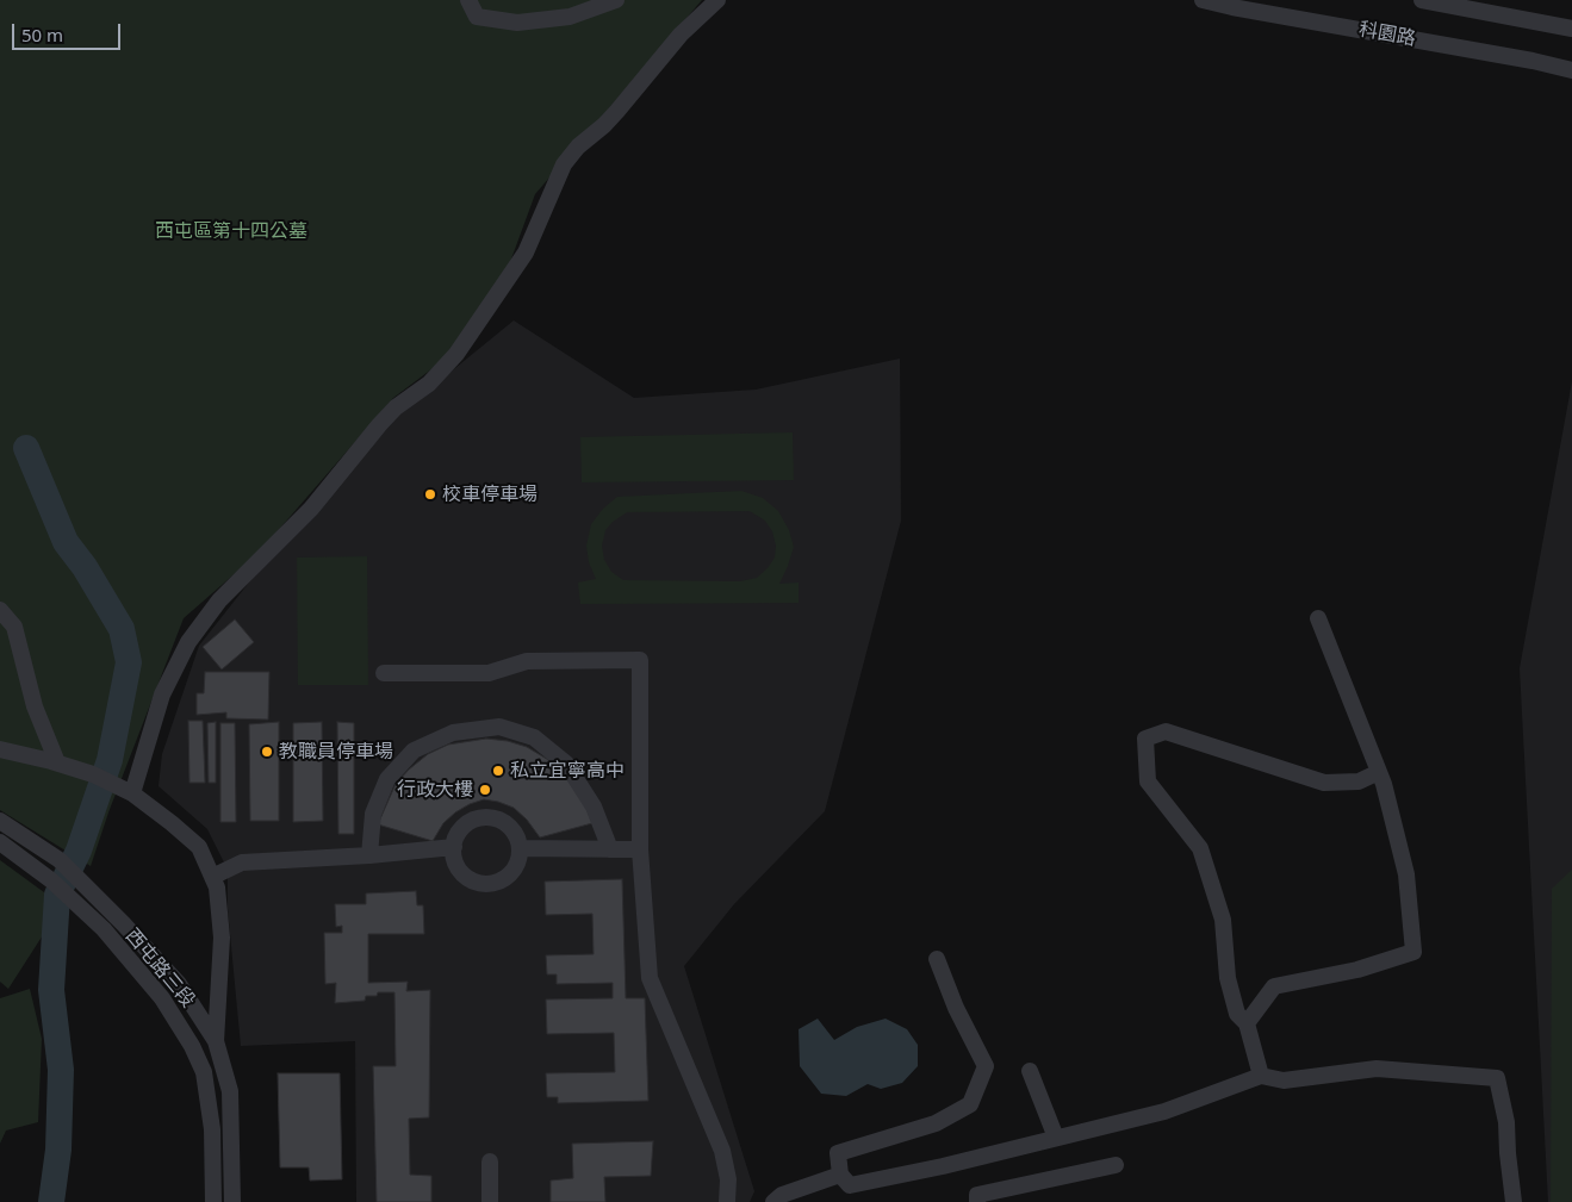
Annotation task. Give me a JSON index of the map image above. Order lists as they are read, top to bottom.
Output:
{
  "streets": {
    "street": ["科園路", "西屯路三段"]
  },
  "parks": ["西屯區第十四公墓"],
  "places": [
    "校車停車場",
    "教職員停車場",
    "私立宜寧高中",
    "行政大樓"
  ],
  "scale_bar": "50 m"
}
